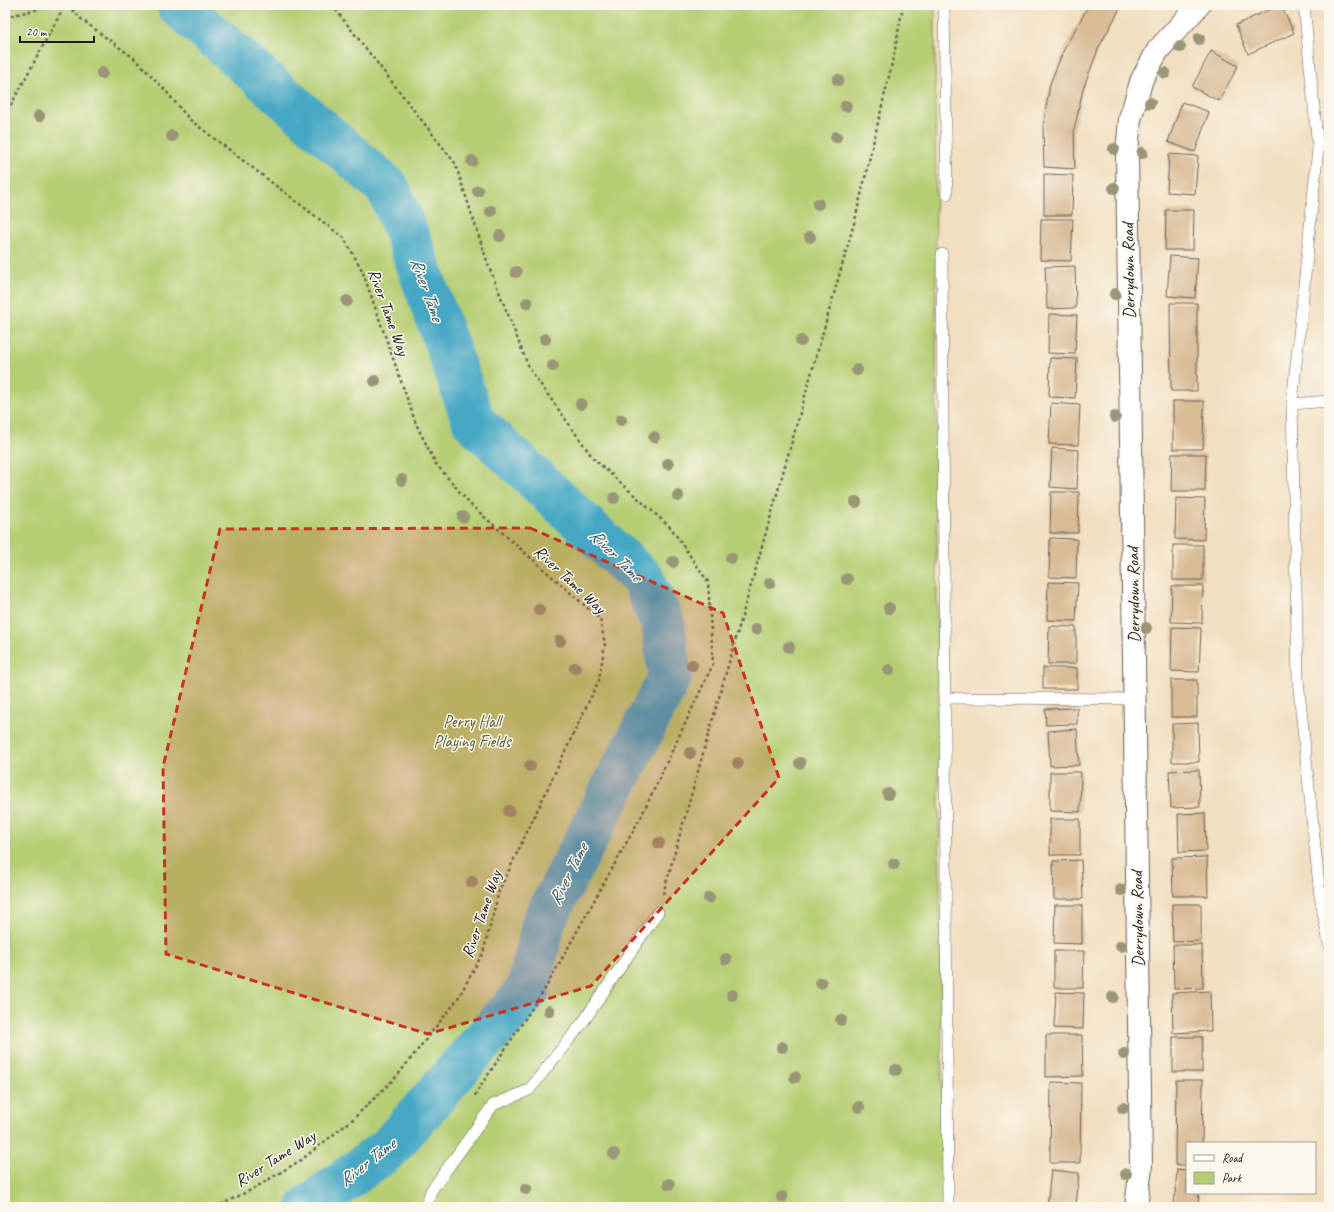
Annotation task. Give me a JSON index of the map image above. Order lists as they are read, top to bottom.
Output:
{
  "streets": {
    "street": ["Derrydown Road"],
    "path": ["River Tame Way"]
  },
  "water": ["River Tame"],
  "parks": ["Perry Hall Playing Fields"],
  "legend": ["Road", "Park"],
  "scale_bar": "20 m"
}
